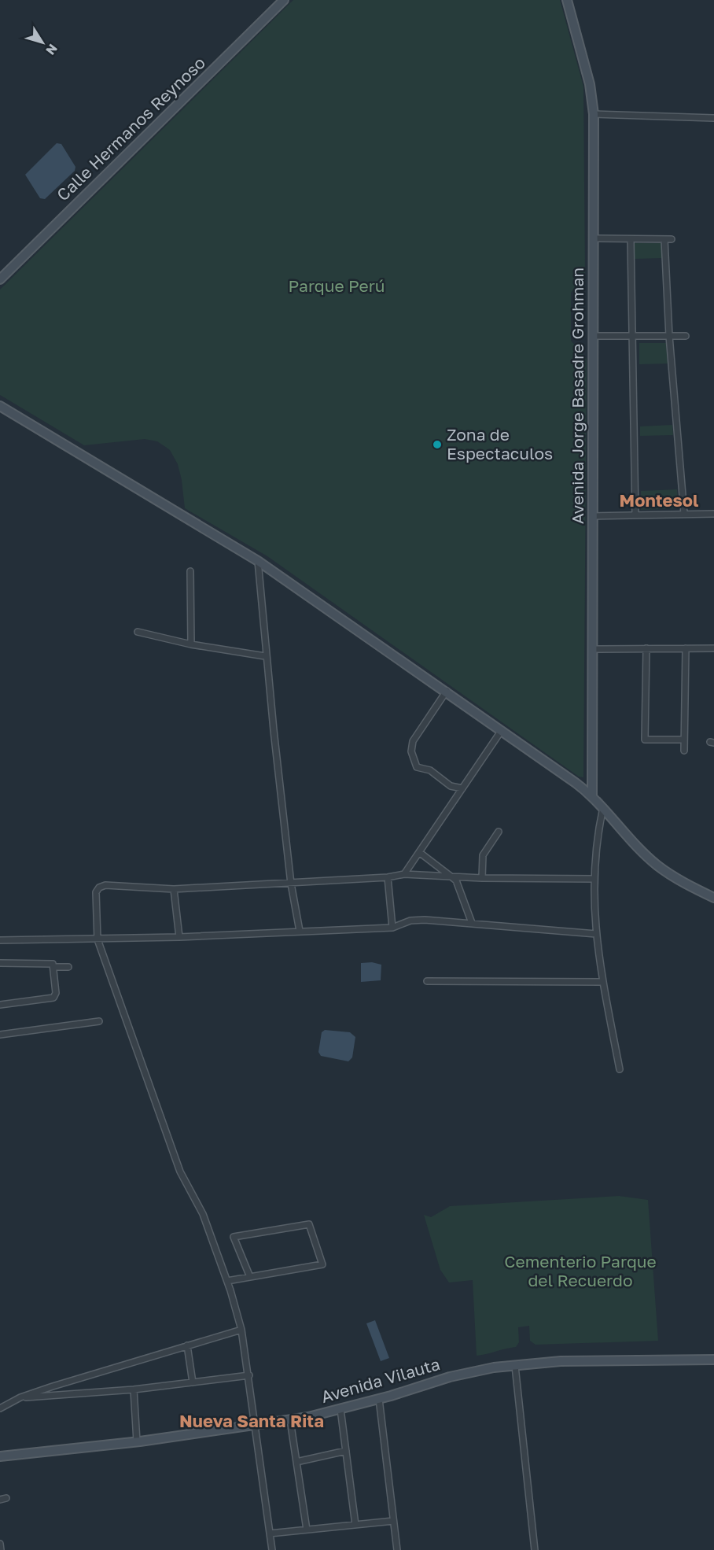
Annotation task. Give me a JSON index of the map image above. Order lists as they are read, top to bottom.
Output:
{
  "streets": {
    "main road": ["Calle Hermanos Reynoso", "Avenida Jorge Basadre Grohman", "Avenida Vilauta"]
  },
  "districts": ["Montesol", "Nueva Santa Rita"],
  "parks": ["Parque Perú", "Cementerio Parque del Recuerdo"],
  "places": ["Zona de Espectaculos"],
  "north": "bottom right"
}
